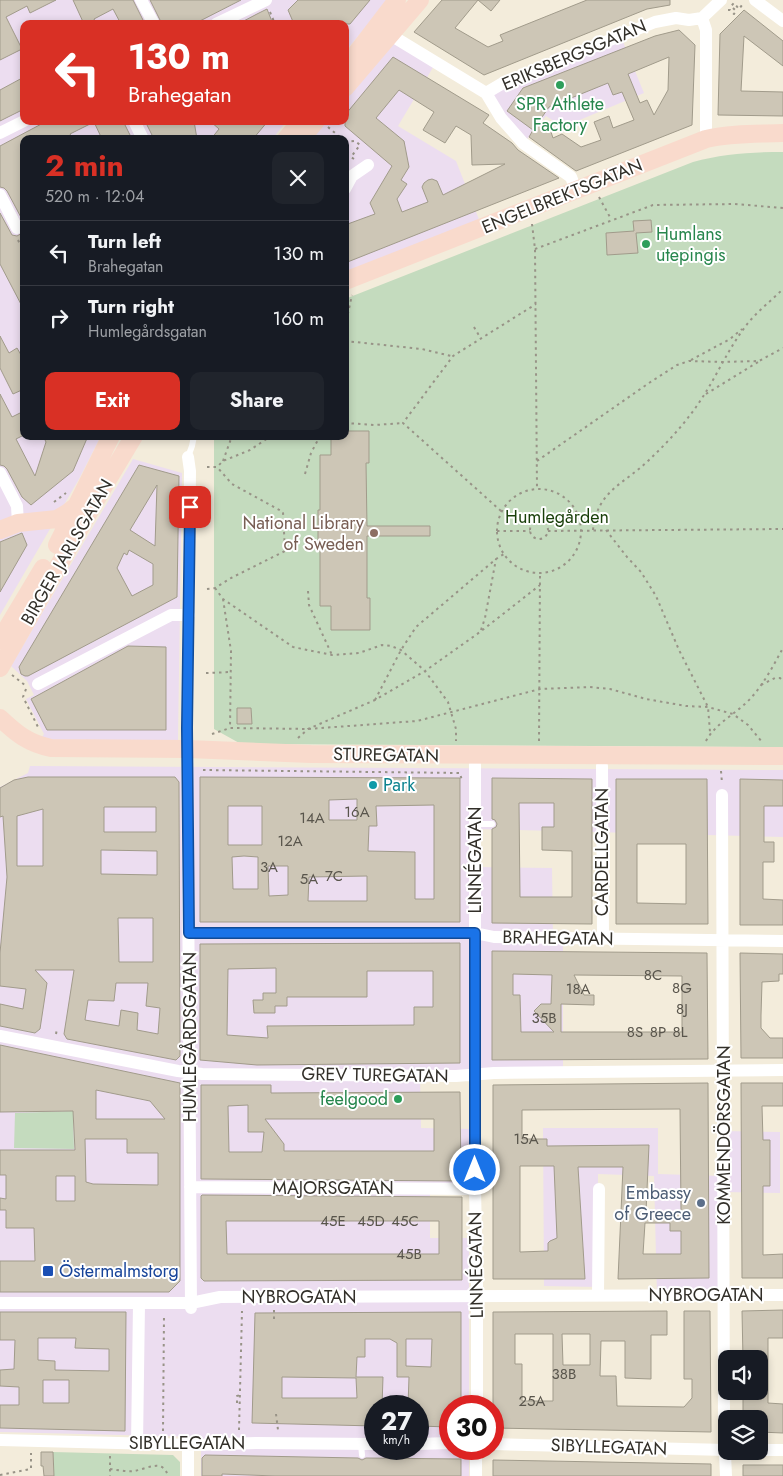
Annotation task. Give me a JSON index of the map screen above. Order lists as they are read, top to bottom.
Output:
{
  "streets": {
    "street": [
      "ERIKSBERGSGATAN",
      "ENGELBREKTSGATAN",
      "BIRGER JARLSGATAN",
      "STUREGATAN",
      "CARDELLGATAN",
      "LINNÉGATAN",
      "BRAHEGATAN",
      "HUMLEGÅRDSGATAN",
      "GREV TUREGATAN",
      "KOMMENDÖRSGATAN",
      "MAJORSGATAN",
      "NYBROGATAN",
      "SIBYLLEGATAN"
    ]
  },
  "crossings": [
    ["STUREGATAN", "CARDELLGATAN"],
    ["STUREGATAN", "LINNÉGATAN"],
    ["STUREGATAN", "HUMLEGÅRDSGATAN"],
    ["CARDELLGATAN", "BRAHEGATAN"],
    ["LINNÉGATAN", "BRAHEGATAN"],
    ["LINNÉGATAN", "GREV TUREGATAN"],
    ["LINNÉGATAN", "MAJORSGATAN"],
    ["LINNÉGATAN", "NYBROGATAN"],
    ["BRAHEGATAN", "HUMLEGÅRDSGATAN"],
    ["BRAHEGATAN", "KOMMENDÖRSGATAN"],
    ["HUMLEGÅRDSGATAN", "GREV TUREGATAN"],
    ["HUMLEGÅRDSGATAN", "MAJORSGATAN"],
    ["HUMLEGÅRDSGATAN", "NYBROGATAN"],
    ["GREV TUREGATAN", "KOMMENDÖRSGATAN"],
    ["KOMMENDÖRSGATAN", "NYBROGATAN"]
  ],
  "parks": ["Humlegården"],
  "places": {
    "other": [
      "SPR Athlete Factory",
      "Humlans utepingis",
      "National Library of Sweden",
      "Park",
      "feelgood",
      "Embassy of Greece"
    ],
    "transit": ["Östermalmstorg"]
  },
  "house_numbers": [
    "16A",
    "14A",
    "12A",
    "3A",
    "7C",
    "5A",
    "8C",
    "8G",
    "18A",
    "8J",
    "35B",
    "8S",
    "8P",
    "8L",
    "15A",
    "45E",
    "45D",
    "45C",
    "45B",
    "38B",
    "25A"
  ],
  "page": {
    "turn": ["130 m", "Brahegatan"],
    "heading": ["2 min", "520 m · 12:04"],
    "list": [
      {
        "name": "Turn left",
        "note": "Brahegatan",
        "value": "130 m"
      },
      {
        "name": "Turn right",
        "note": "Humlegårdsgatan",
        "value": "160 m"
      }
    ],
    "buttons": ["Exit", "Share"],
    "speed": "27 km/h",
    "limit": "30"
  }
}
